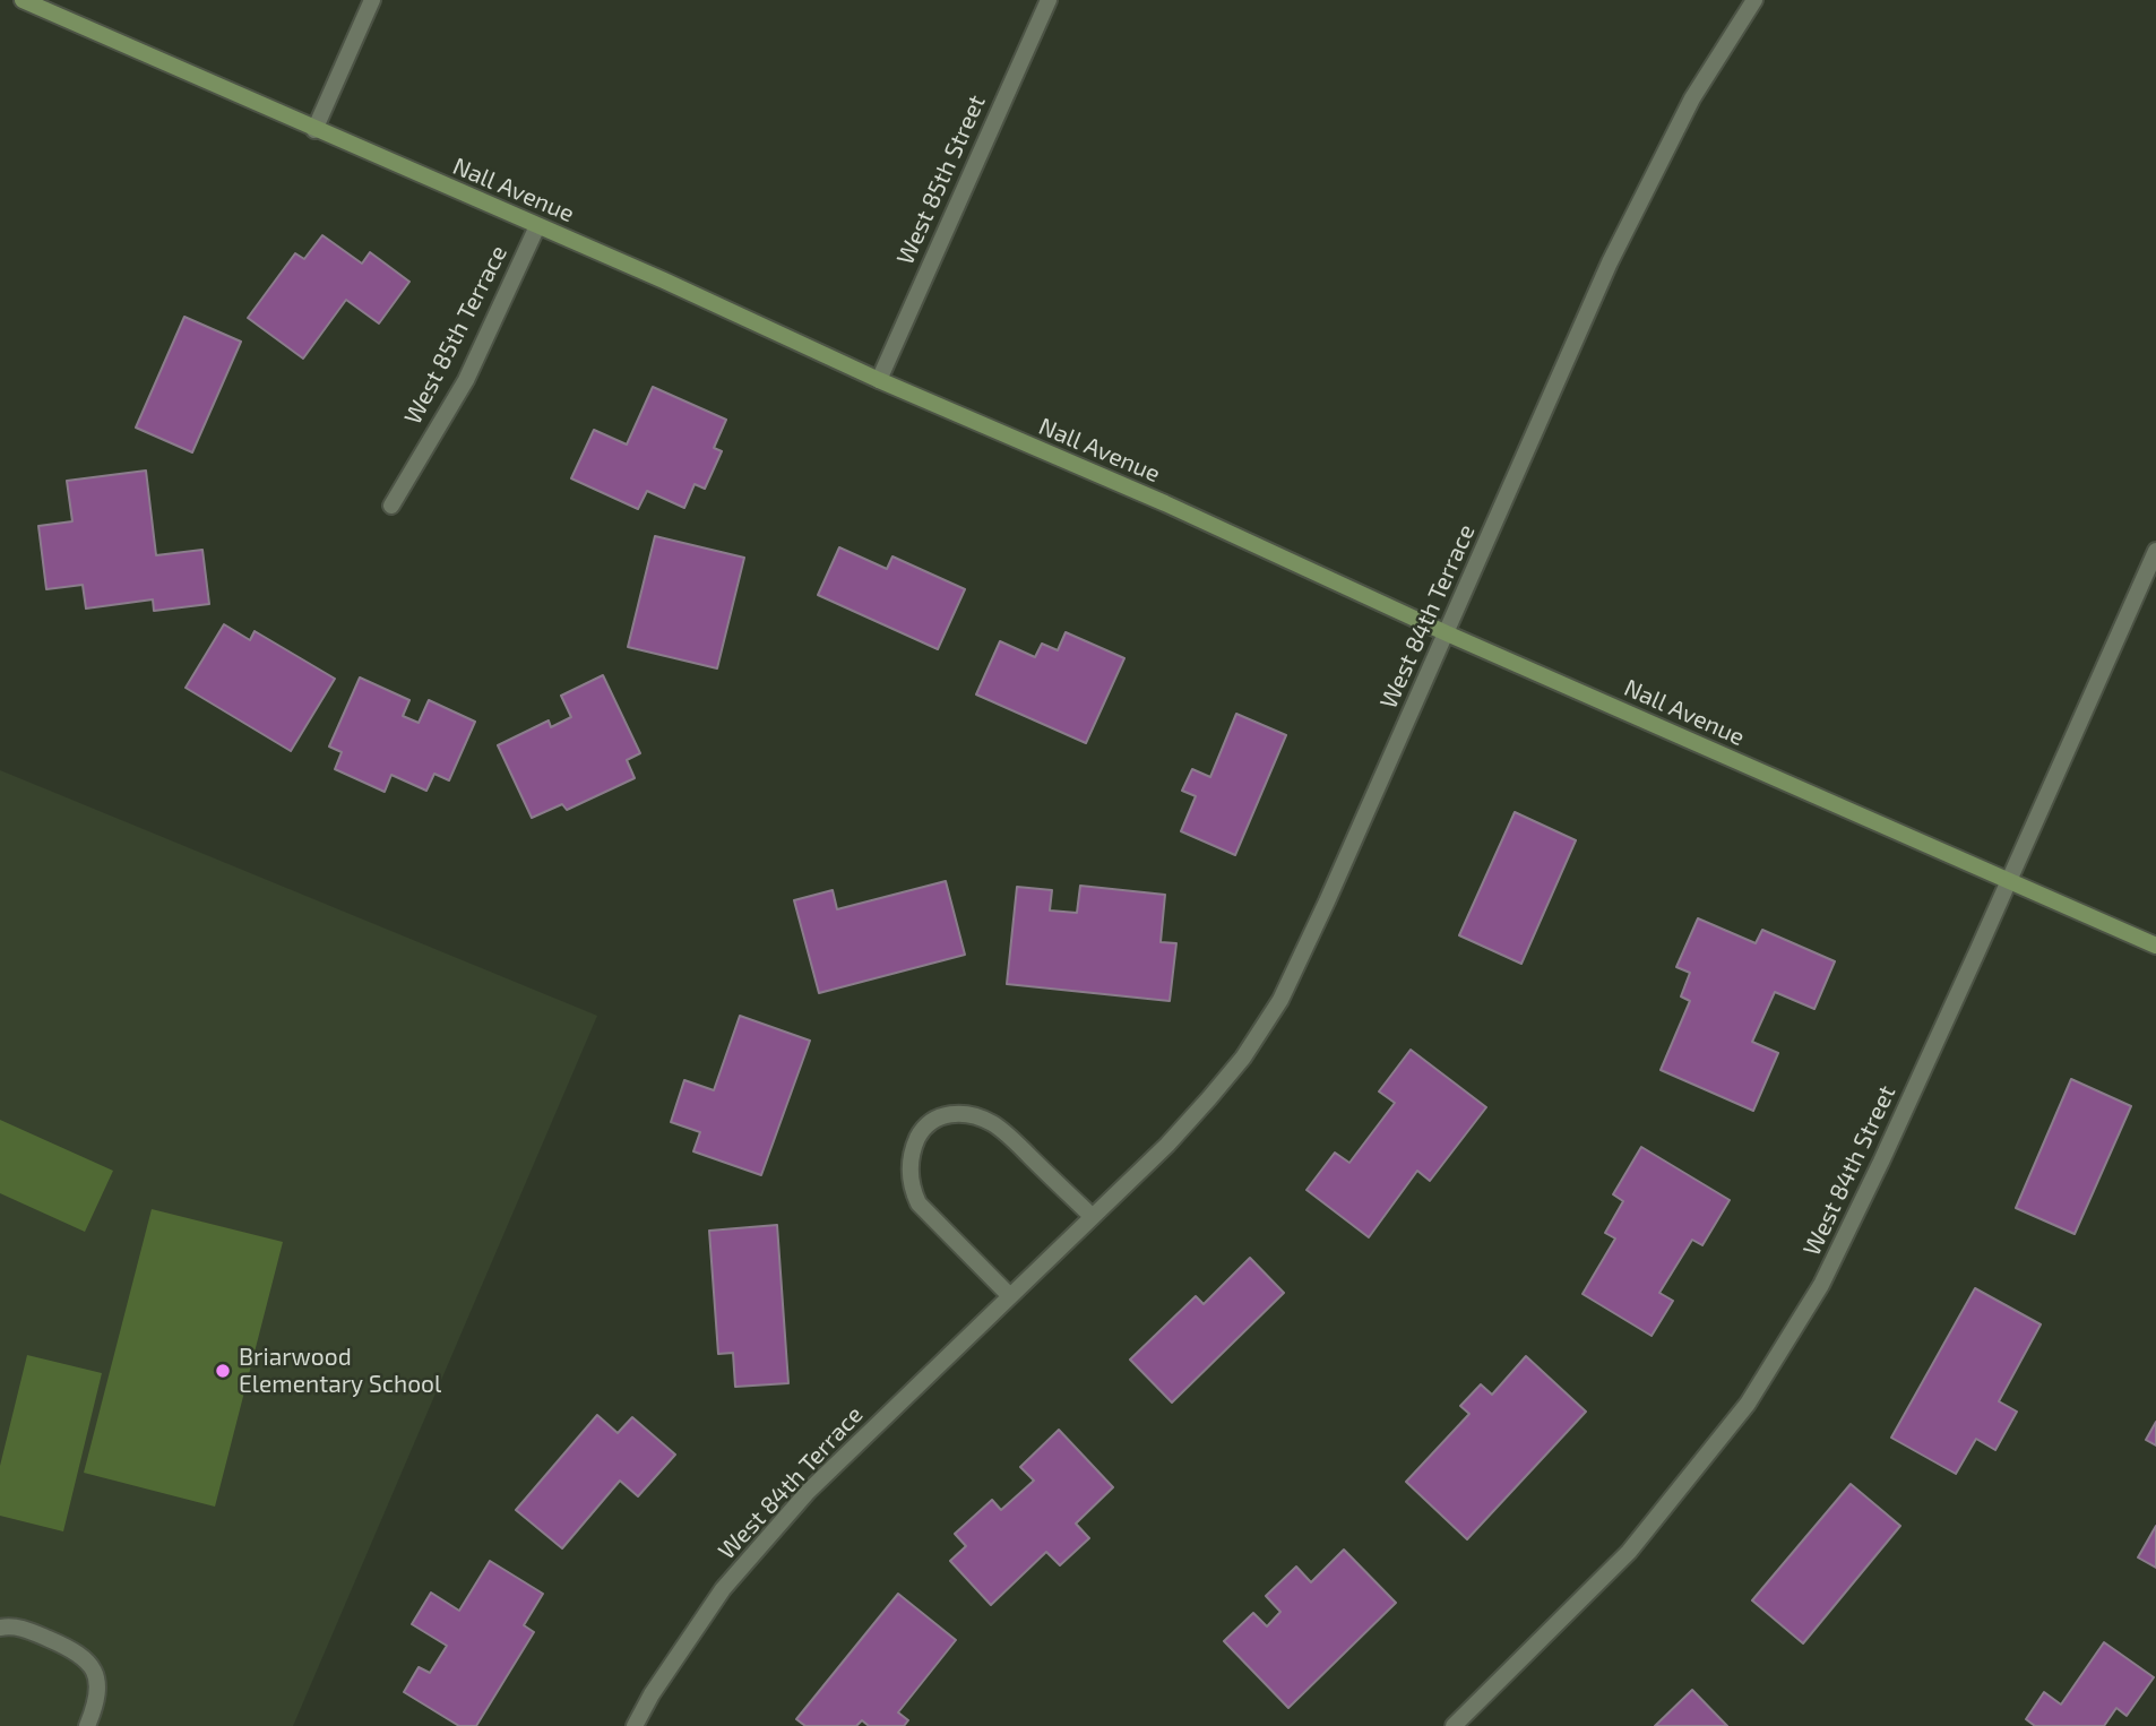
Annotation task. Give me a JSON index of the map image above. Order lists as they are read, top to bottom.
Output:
{
  "streets": {
    "main road": ["Nall Avenue"],
    "street": [
      "West 85th Street",
      "West 85th Terrace",
      "West 84th Terrace",
      "West 84th Street"
    ]
  },
  "crossings": [
    ["West 85th Street", "Nall Avenue"],
    ["Nall Avenue", "West 85th Terrace"],
    ["Nall Avenue", "West 84th Terrace"],
    ["Nall Avenue", "West 84th Street"]
  ],
  "places": ["Briarwood Elementary School"]
}
